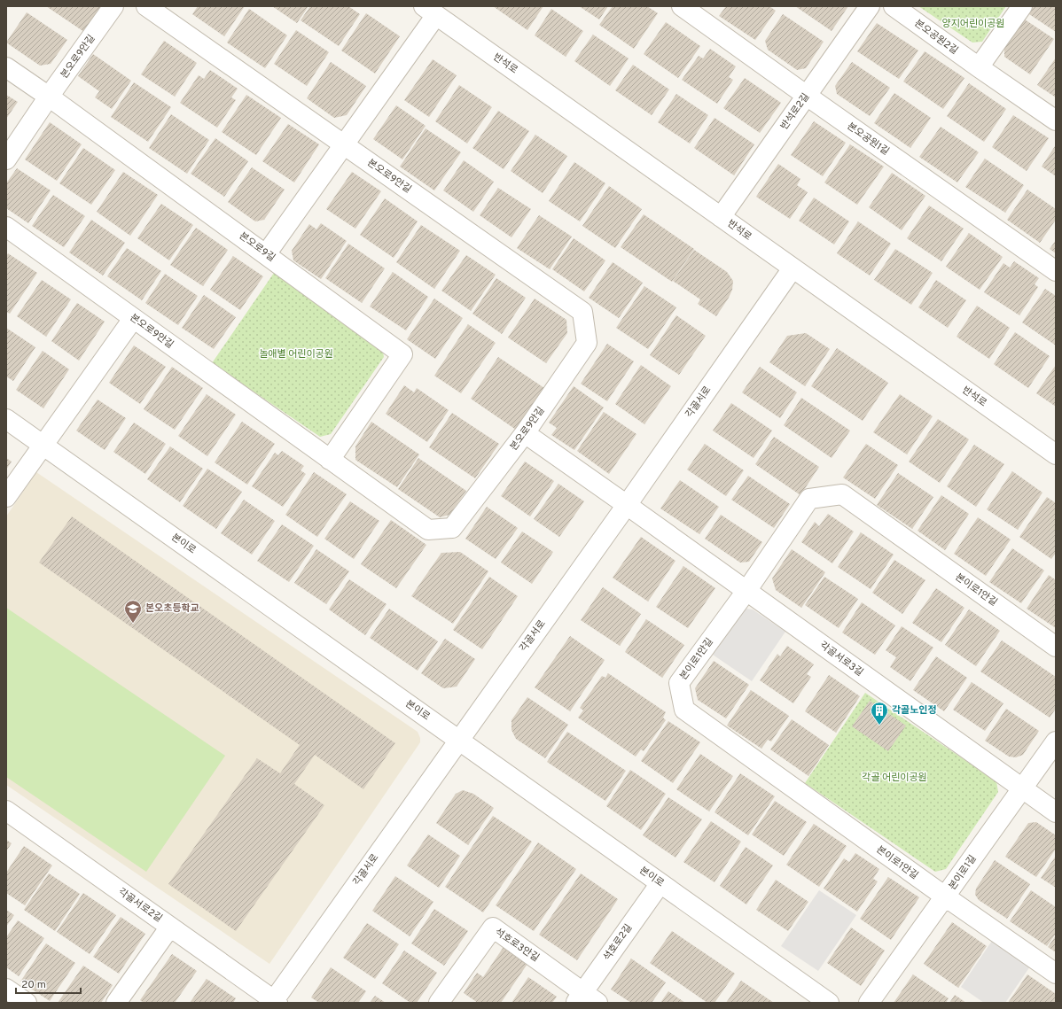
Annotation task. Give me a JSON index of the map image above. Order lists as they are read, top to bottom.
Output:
{
  "streets": {
    "street": [
      "본오공원2길",
      "본오로9안길",
      "반석로",
      "반석로2길",
      "본오공원1길",
      "본오로9길",
      "각골서로",
      "본이로",
      "본이로1안길",
      "각골서로3길",
      "본이로1길",
      "각골서로2길",
      "석호로2길",
      "석호로3안길"
    ]
  },
  "crossings": [
    ["본오로9안길", "본오로9길"],
    ["본오로9안길", "각골서로3길"],
    ["반석로", "반석로2길"],
    ["반석로", "각골서로"],
    ["반석로2길", "본오공원1길"],
    ["각골서로", "본이로"],
    ["각골서로", "각골서로3길"],
    ["각골서로", "각골서로2길"],
    ["본이로", "석호로2길"],
    ["본이로1안길", "각골서로3길"],
    ["본이로1안길", "본이로1길"],
    ["각골서로3길", "본이로1길"],
    ["석호로2길", "석호로3안길"]
  ],
  "parks": ["양지어린이공원", "놀애별 어린이공원", "각골 어린이공원"],
  "places": {
    "school or university": ["본오초등학교"],
    "building": ["각골노인정"]
  },
  "scale_bar": "20 m"
}
